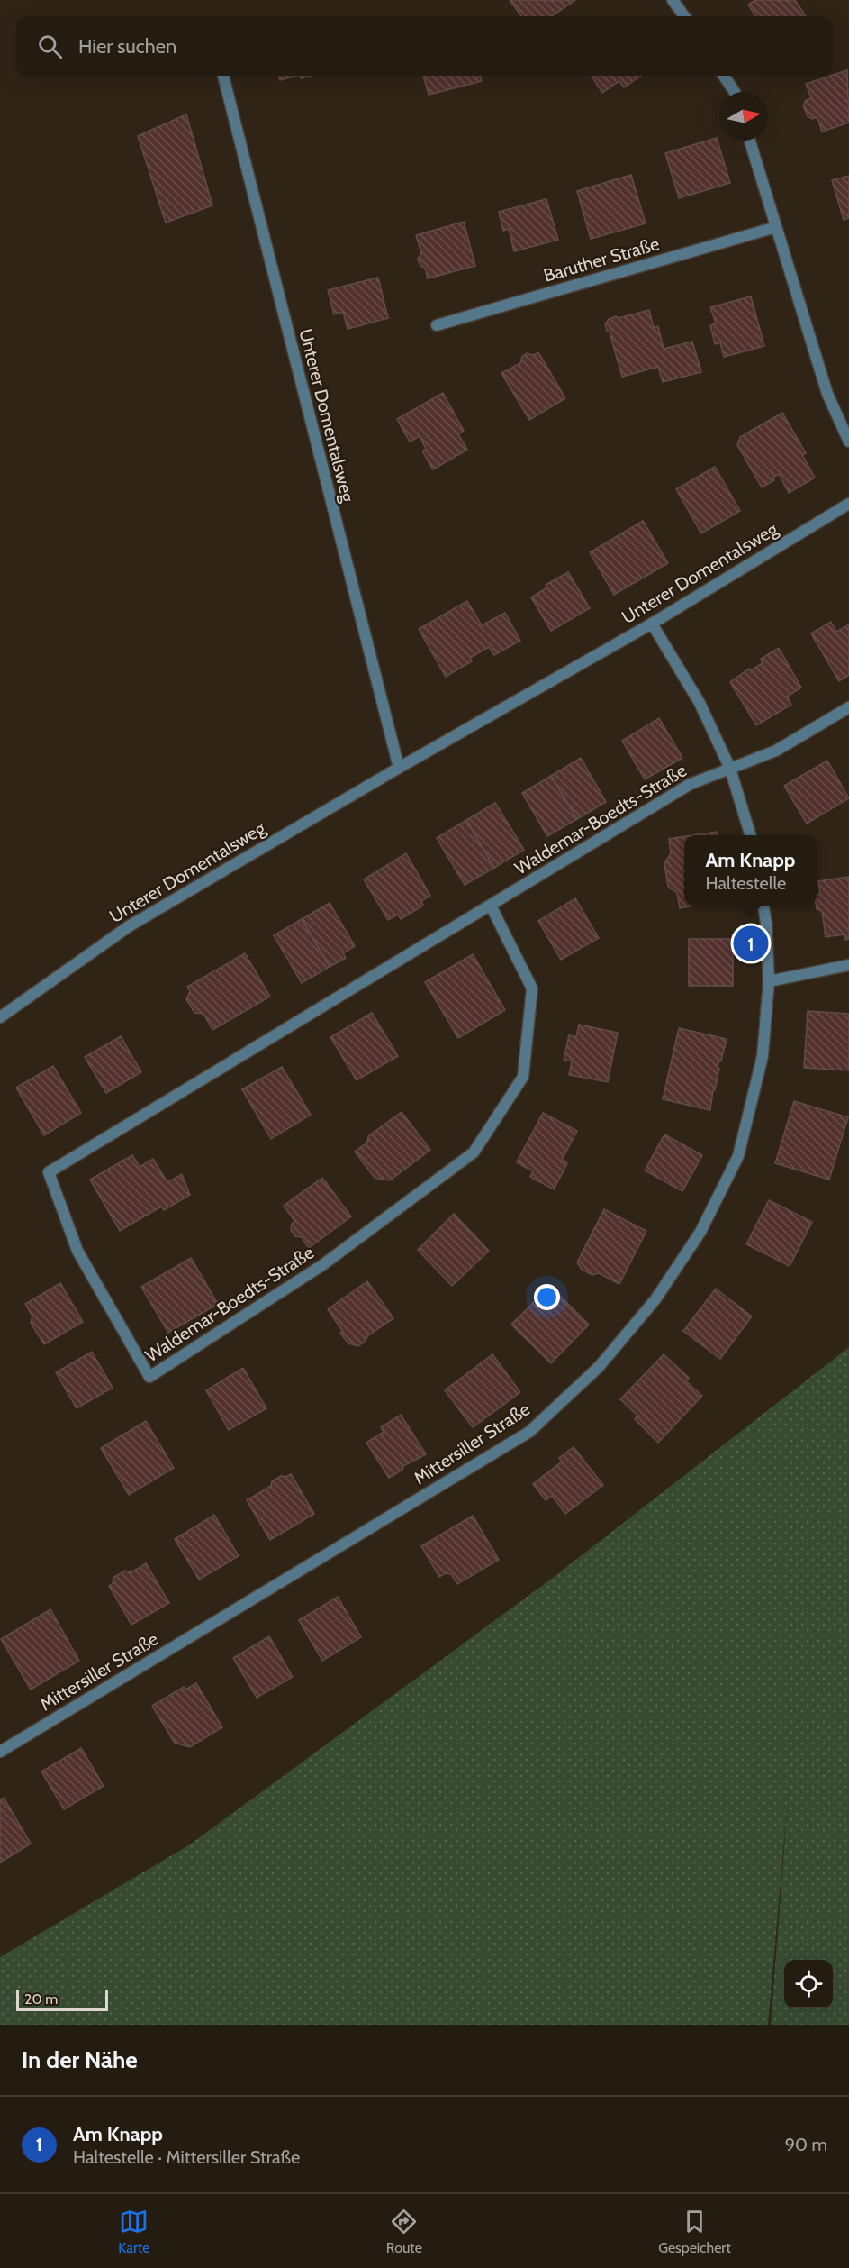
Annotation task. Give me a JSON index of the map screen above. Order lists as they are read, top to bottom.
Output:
{
  "streets": {
    "street": [
      "Baruther Straße",
      "Unterer Domentalsweg",
      "Waldemar-Boedts-Straße",
      "Mittersiller Straße"
    ]
  },
  "scale_bar": "20 m",
  "north": "right",
  "page": {
    "search": "Hier suchen",
    "popup": ["Am Knapp", "Haltestelle"],
    "pins": "1",
    "scale": "20 m",
    "heading": "In der Nähe",
    "list": [
      {
        "mark": "1",
        "name": "Am Knapp",
        "note": "Haltestelle · Mittersiller Straße",
        "value": "90 m"
      }
    ],
    "nav": ["Karte", "Route", "Gespeichert"]
  }
}
